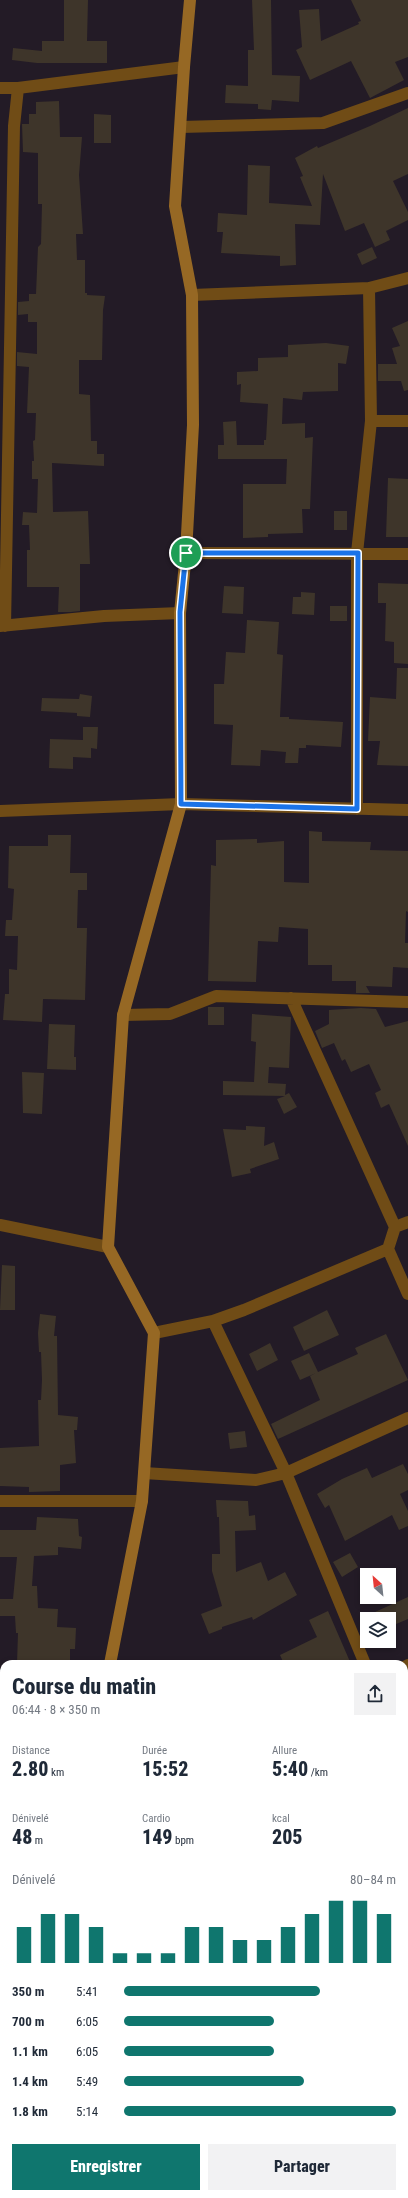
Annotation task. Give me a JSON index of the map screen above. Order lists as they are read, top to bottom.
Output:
{
  "north": "top left",
  "page": {
    "heading": ["Course du matin", "06:44 · 8 × 350 m"],
    "stats": [
      ["Distance", "2.80 km"],
      ["Durée", "15:52"],
      ["Allure", "5:40 /km"],
      ["Dénivelé", "48 m"],
      ["Cardio", "149 bpm"],
      ["kcal", "205"]
    ],
    "chart": ["Dénivelé", "80–84 m"],
    "list": [
      {
        "name": "350 m",
        "note": "5:41"
      },
      {
        "name": "700 m",
        "note": "6:05"
      },
      {
        "name": "1.1 km",
        "note": "6:05"
      },
      {
        "name": "1.4 km",
        "note": "5:49"
      },
      {
        "name": "1.8 km",
        "note": "5:14"
      }
    ],
    "buttons": ["Enregistrer", "Partager"]
  }
}
